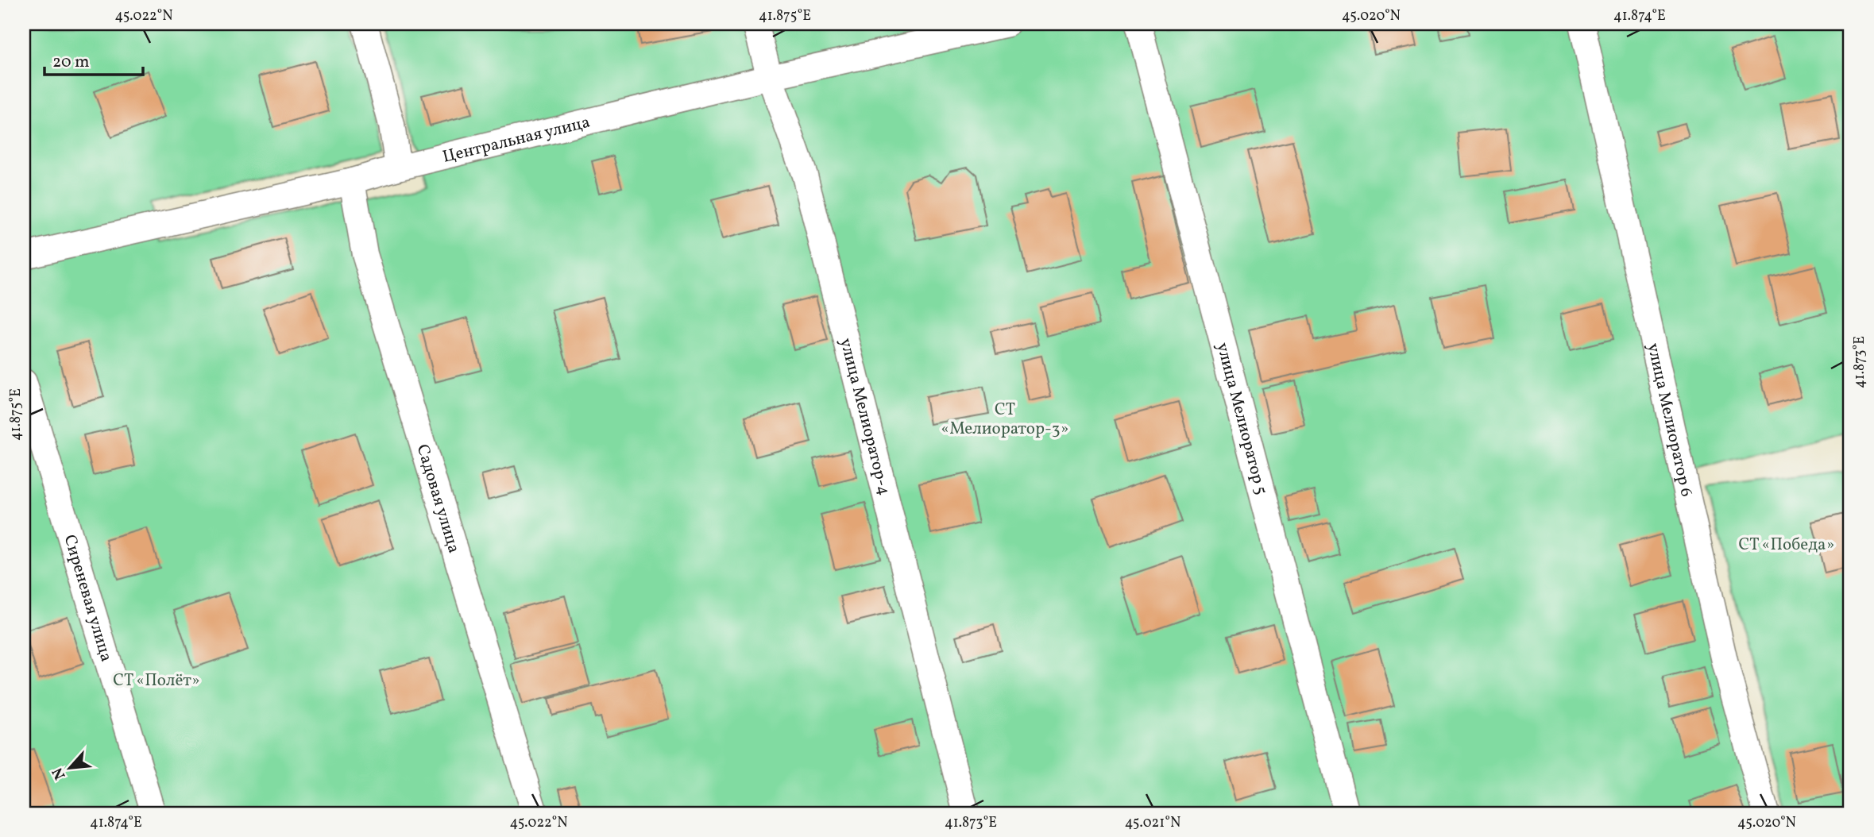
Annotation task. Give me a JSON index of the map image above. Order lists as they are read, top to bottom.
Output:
{
  "streets": {
    "street": [
      "Центральная улица",
      "улица Мелиоратор-4",
      "улица Мелиоратор 5",
      "улица Мелиоратор 6",
      "Садовая улица",
      "Сиреневая улица"
    ]
  },
  "crossings": [
    ["Центральная улица", "улица Мелиоратор-4"],
    ["Центральная улица", "Садовая улица"]
  ],
  "parks": ["СТ «Мелиоратор-3»", "СТ «Победа»", "СТ «Полёт»"],
  "scale_bar": "20 m",
  "north": "bottom left",
  "coordinates": [
    "45.022°N",
    "41.875°E",
    "45.020°N",
    "41.874°E",
    "41.873°E",
    "45.021°N"
  ]
}
